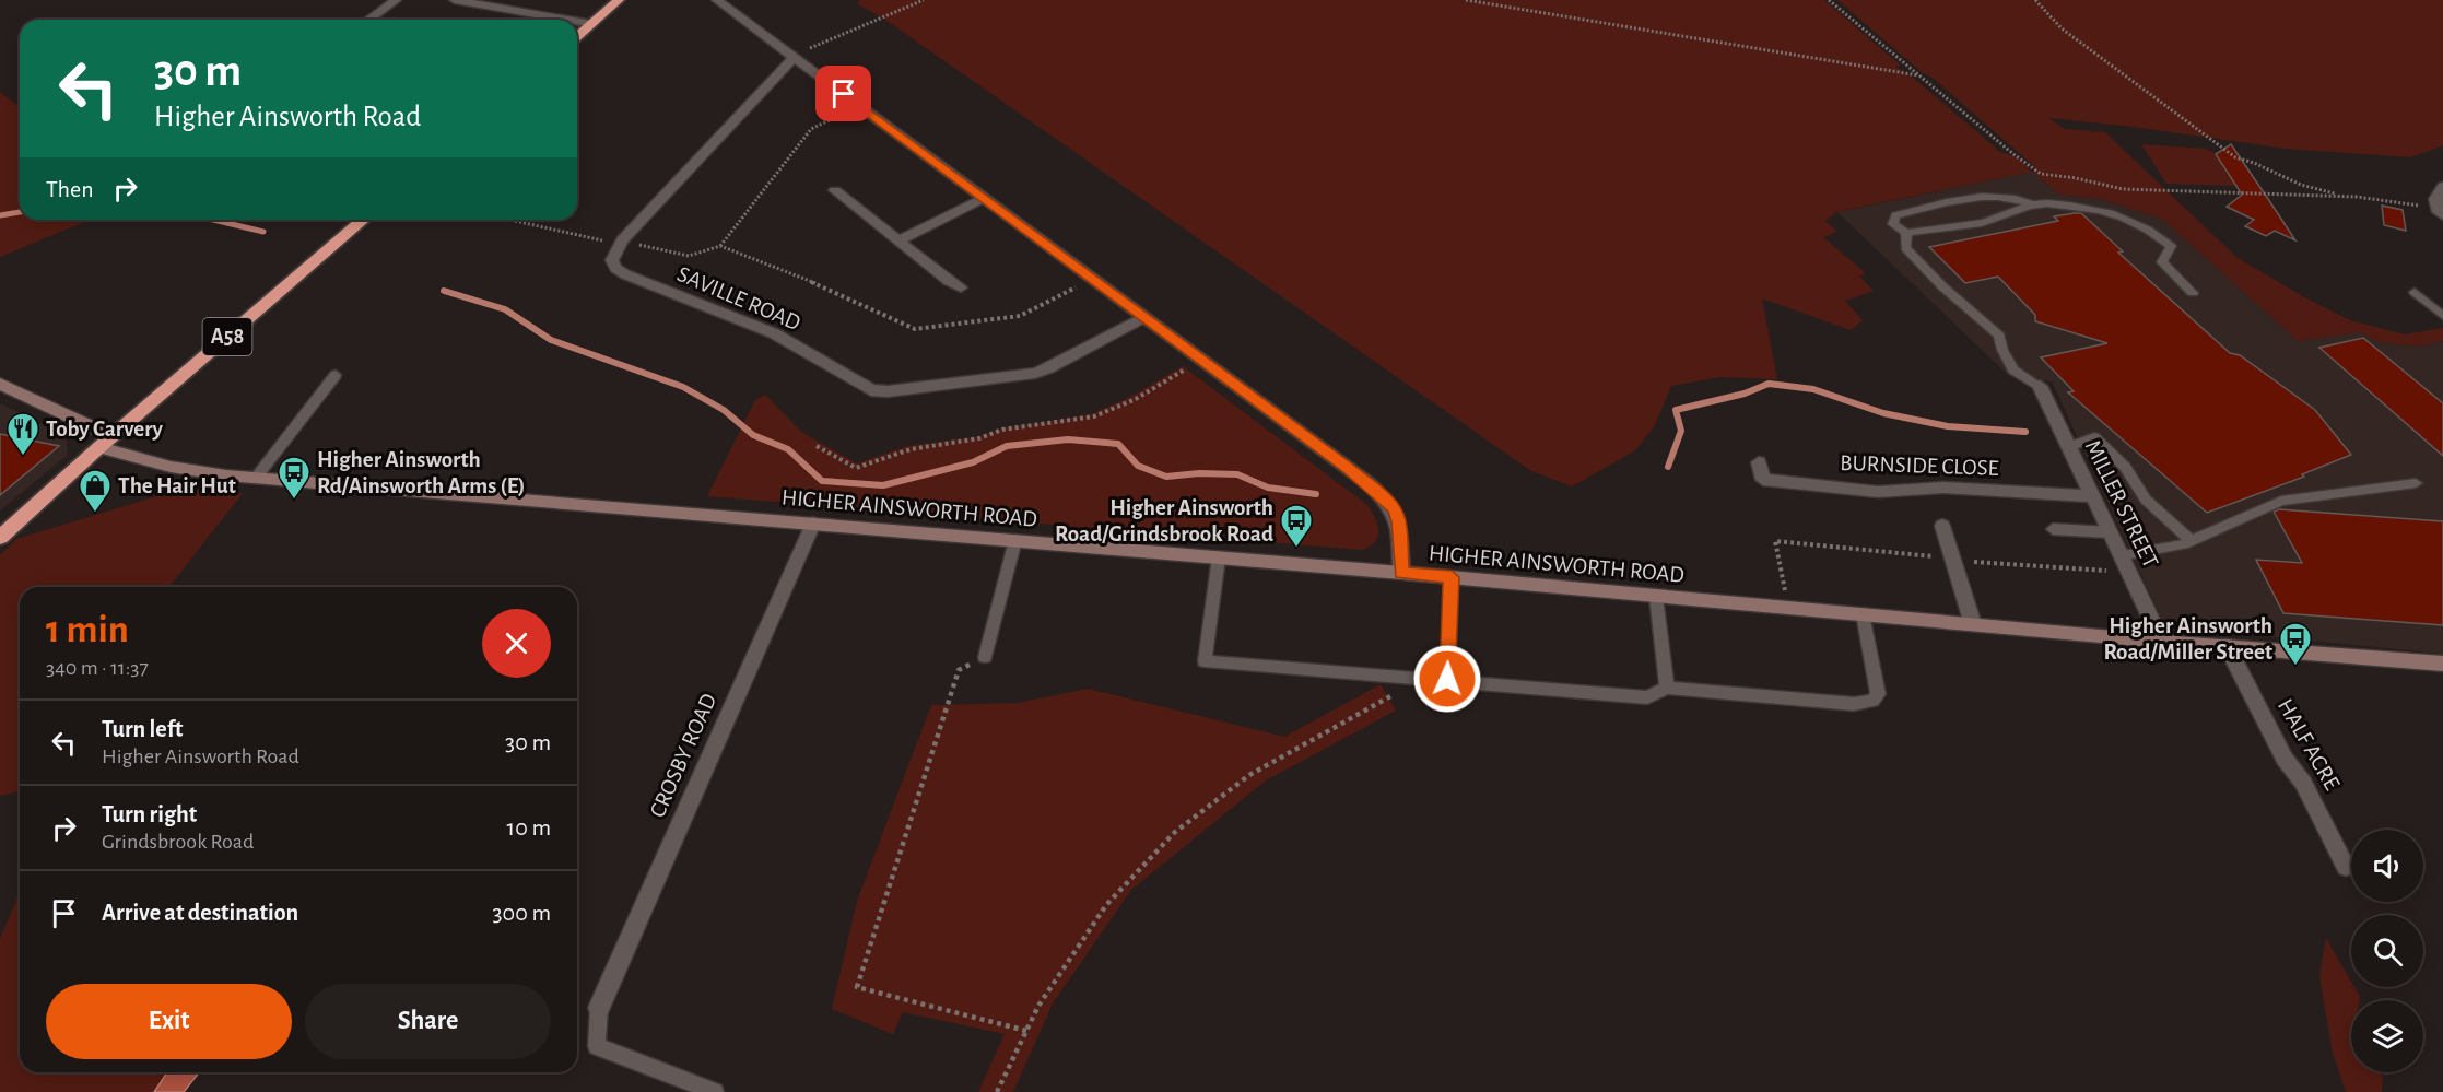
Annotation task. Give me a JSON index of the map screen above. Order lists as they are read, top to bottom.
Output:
{
  "streets": {
    "highway": ["A58"],
    "main road": ["HIGHER AINSWORTH ROAD"],
    "street": [
      "SAVILLE ROAD",
      "BURNSIDE CLOSE",
      "MILLER STREET",
      "HALF ACRE",
      "CROSBY ROAD"
    ]
  },
  "crossings": [
    ["A58", "HIGHER AINSWORTH ROAD"],
    ["BURNSIDE CLOSE", "MILLER STREET"],
    ["MILLER STREET", "HIGHER AINSWORTH ROAD"],
    ["HIGHER AINSWORTH ROAD", "HALF ACRE"],
    ["HIGHER AINSWORTH ROAD", "CROSBY ROAD"]
  ],
  "places": {
    "restaurant": ["Toby Carvery"],
    "bus stop": ["Higher Ainsworth Rd/Ainsworth Arms (E)", "Higher Ainsworth Road/Grindsbrook Road", "Higher Ainsworth Road/Miller Street"],
    "shop": ["The Hair Hut"]
  },
  "page": {
    "turn": ["30 m", "Higher Ainsworth Road"],
    "then": "Then",
    "heading": ["1 min", "340 m · 11:37"],
    "list": [
      {
        "name": "Turn left",
        "note": "Higher Ainsworth Road",
        "value": "30 m"
      },
      {
        "name": "Turn right",
        "note": "Grindsbrook Road",
        "value": "10 m"
      },
      {
        "name": "Arrive at destination",
        "value": "300 m"
      }
    ],
    "buttons": ["Exit", "Share"]
  }
}
